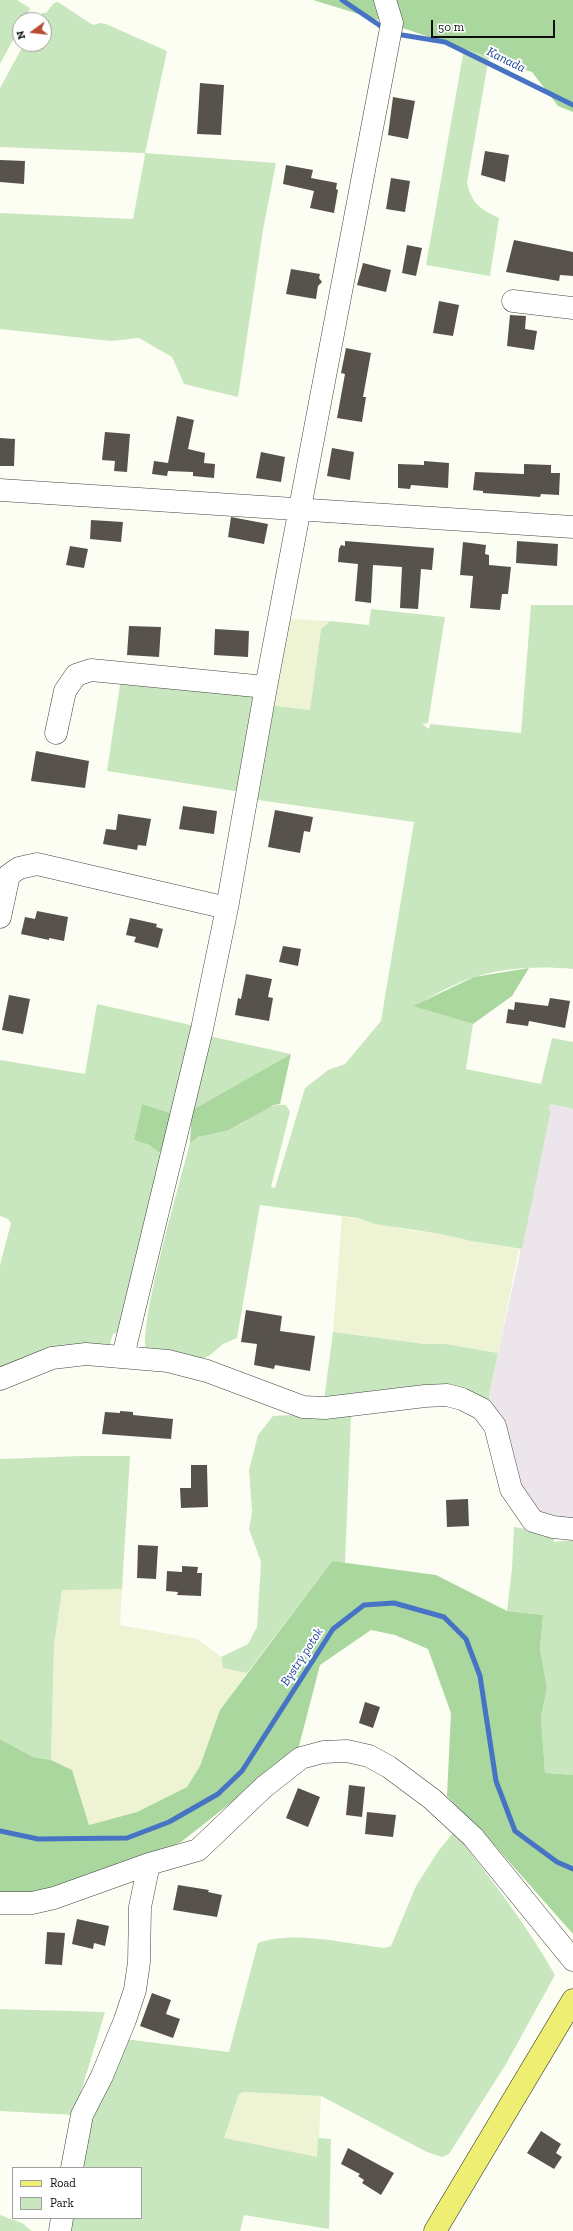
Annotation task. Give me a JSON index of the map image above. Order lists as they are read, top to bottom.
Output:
{
  "water": ["Kanada", "Bystrý potok"],
  "legend": ["Road", "Park"],
  "scale_bar": "50 m",
  "north": "left"
}
